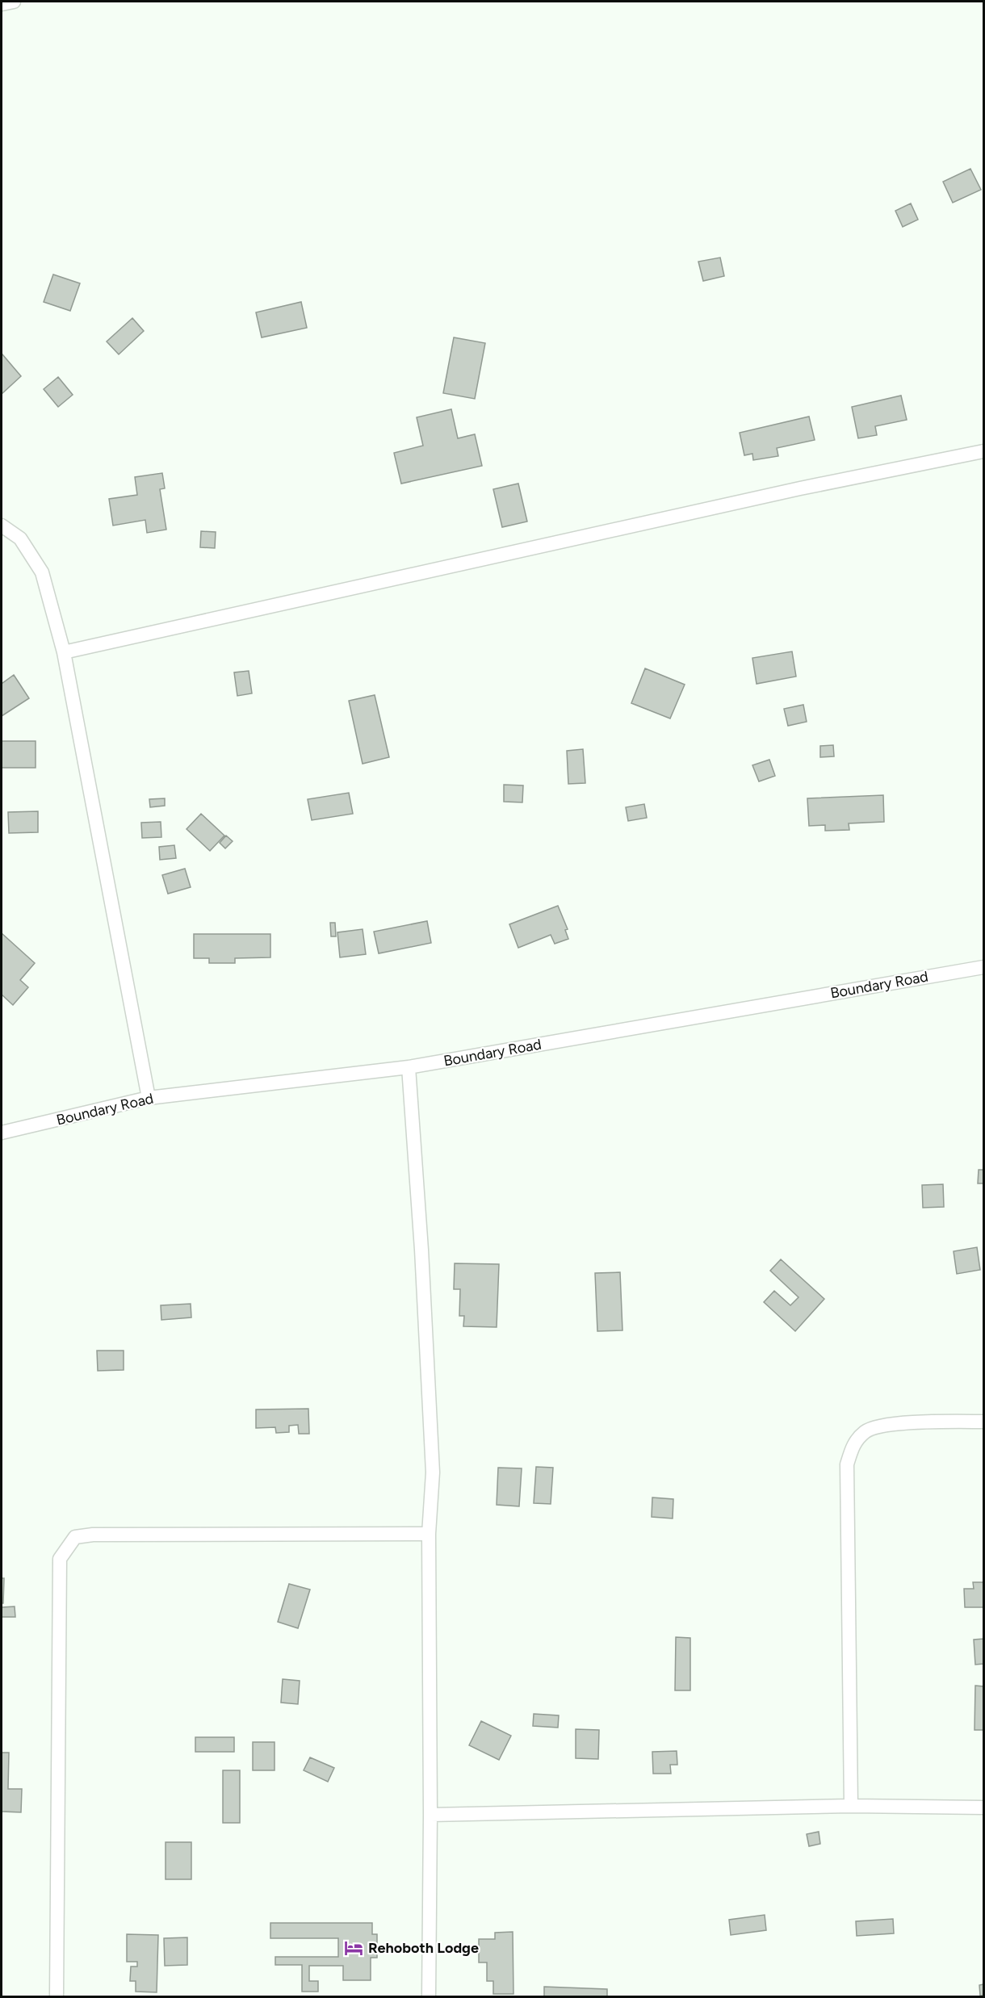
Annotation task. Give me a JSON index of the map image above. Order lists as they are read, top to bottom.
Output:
{
  "streets": {
    "street": ["Boundary Road"]
  },
  "places": {
    "hotel": ["Rehoboth Lodge"]
  }
}
